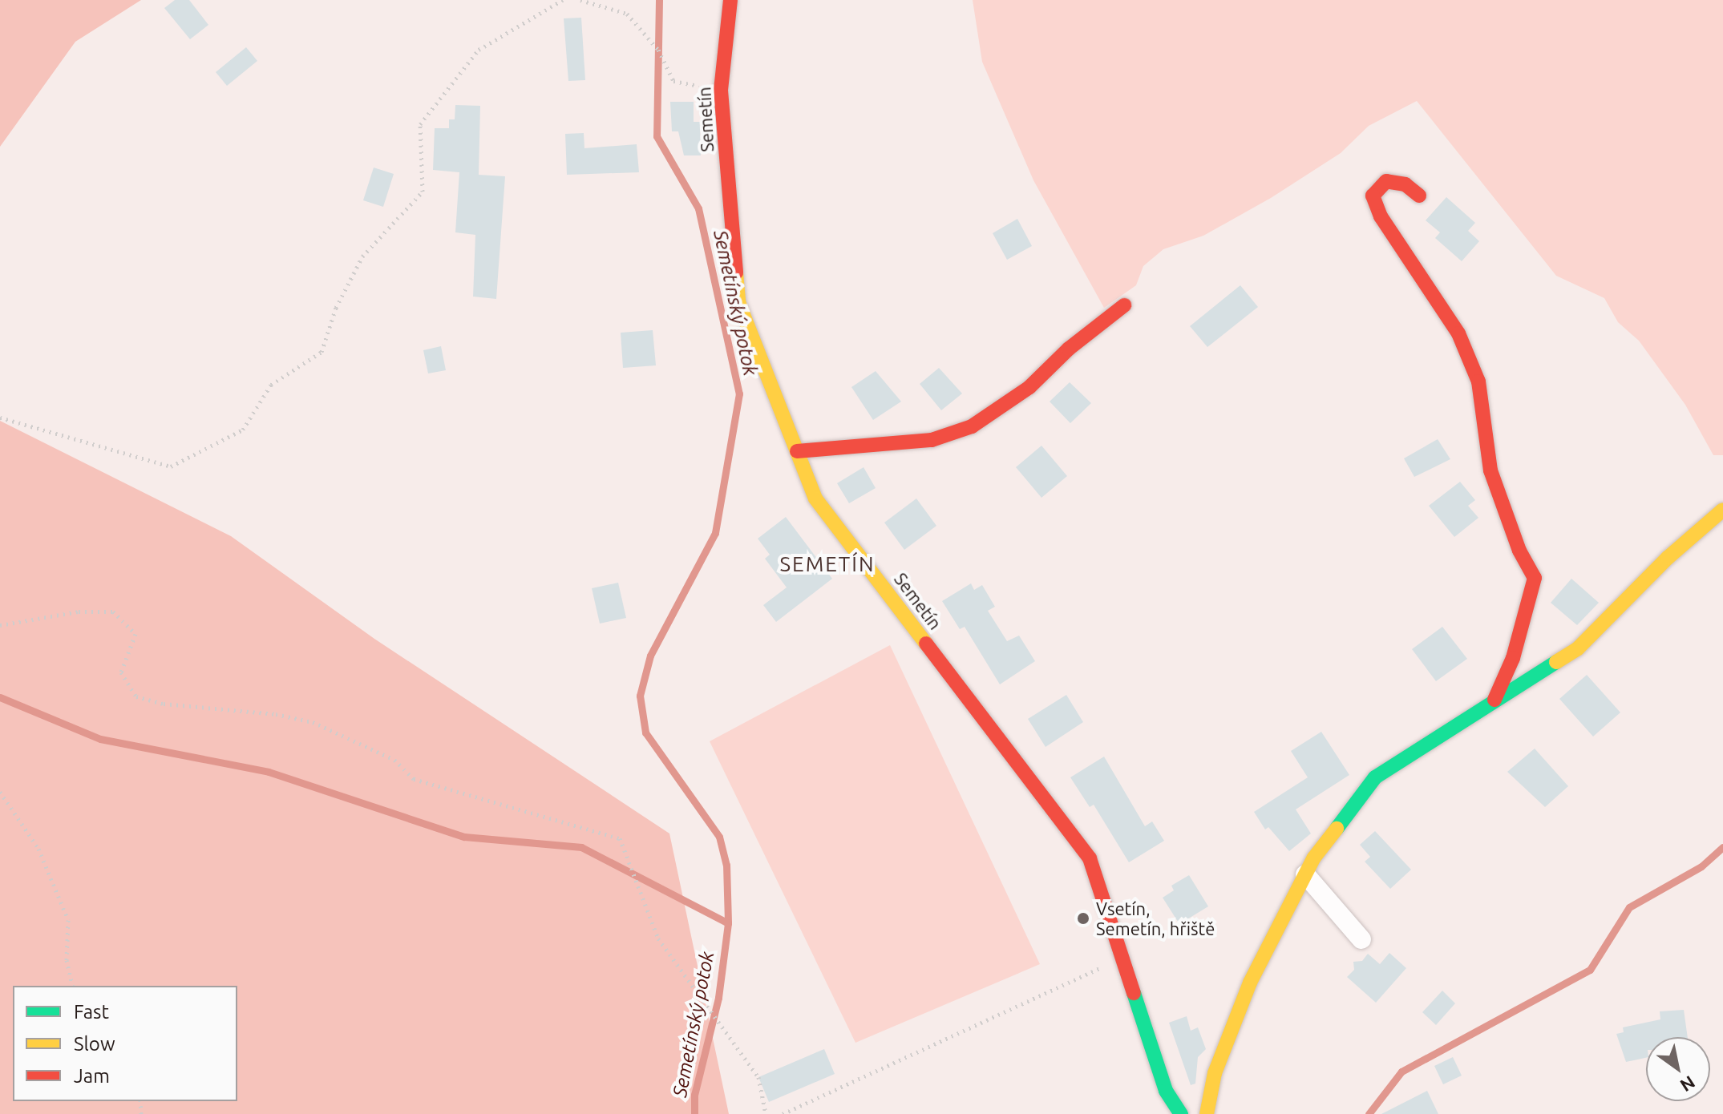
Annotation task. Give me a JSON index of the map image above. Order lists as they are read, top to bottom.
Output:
{
  "streets": {
    "street": ["Semetín"]
  },
  "districts": ["SEMETÍN"],
  "water": ["Semetínský potok"],
  "places": ["Vsetín, Semetín, hřiště"],
  "legend": ["Fast", "Slow", "Jam"],
  "north": "bottom right"
}
